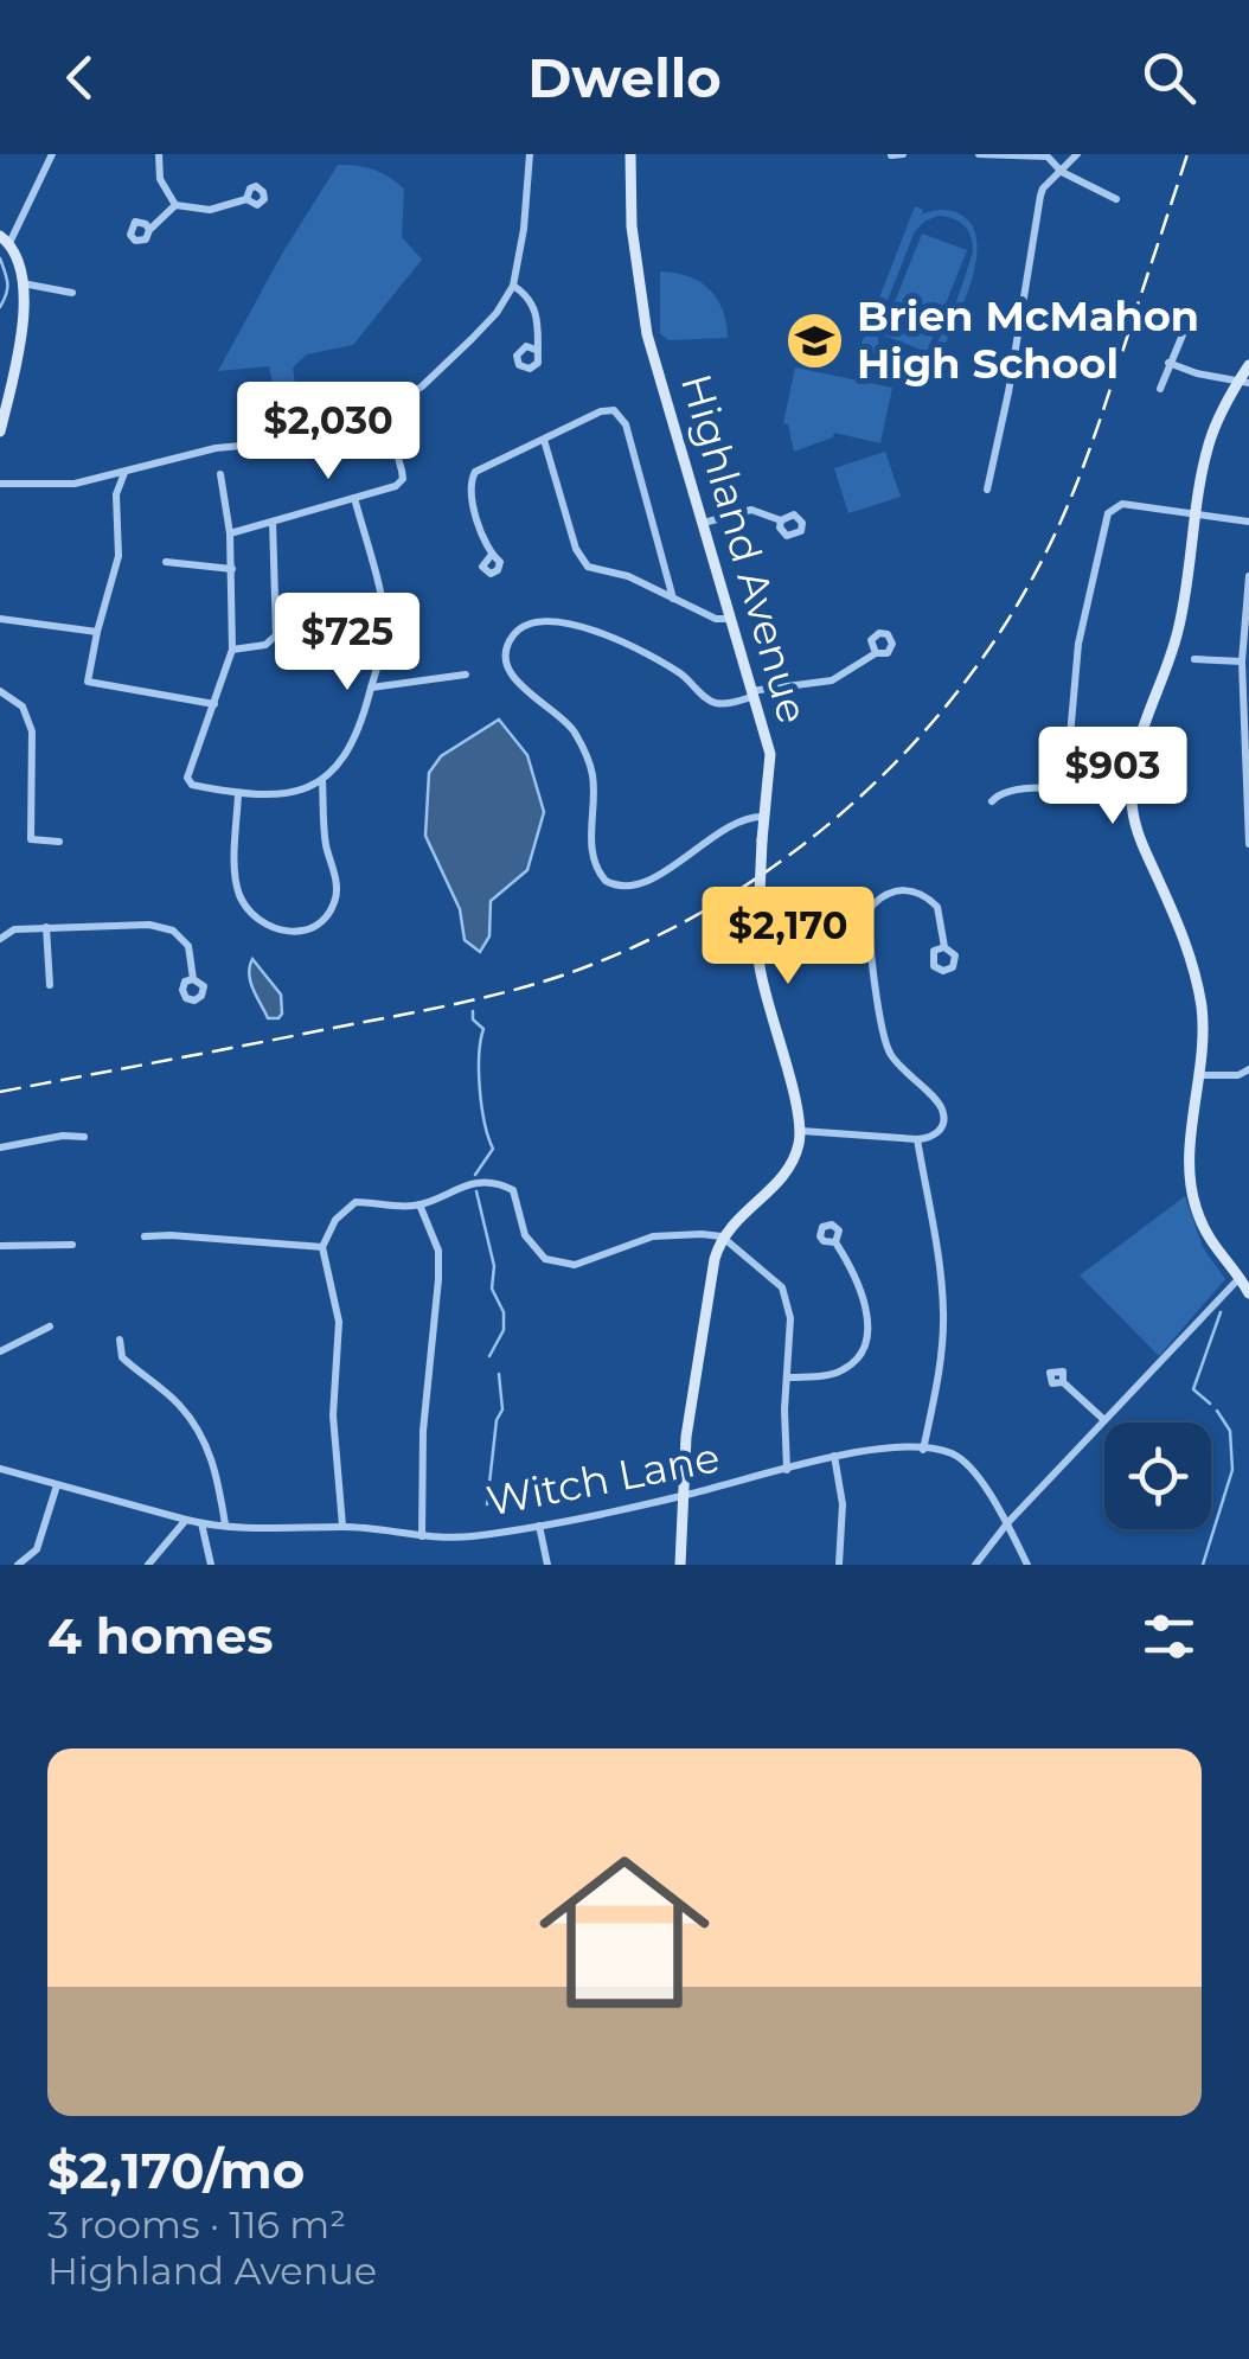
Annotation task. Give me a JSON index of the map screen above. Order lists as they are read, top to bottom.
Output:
{
  "streets": {
    "street": ["Highland Avenue", "Witch Lane"]
  },
  "places": {
    "school or university": ["Brien McMahon High School"]
  },
  "page": {
    "header": "Dwello",
    "price": [
      "$2,030",
      "$725",
      "$903",
      "$2,170"
    ],
    "heading": "4 homes",
    "list": [
      {
        "name": "$2,170/mo",
        "note": "3 rooms · 116 m² · Highland Avenue"
      }
    ]
  }
}
